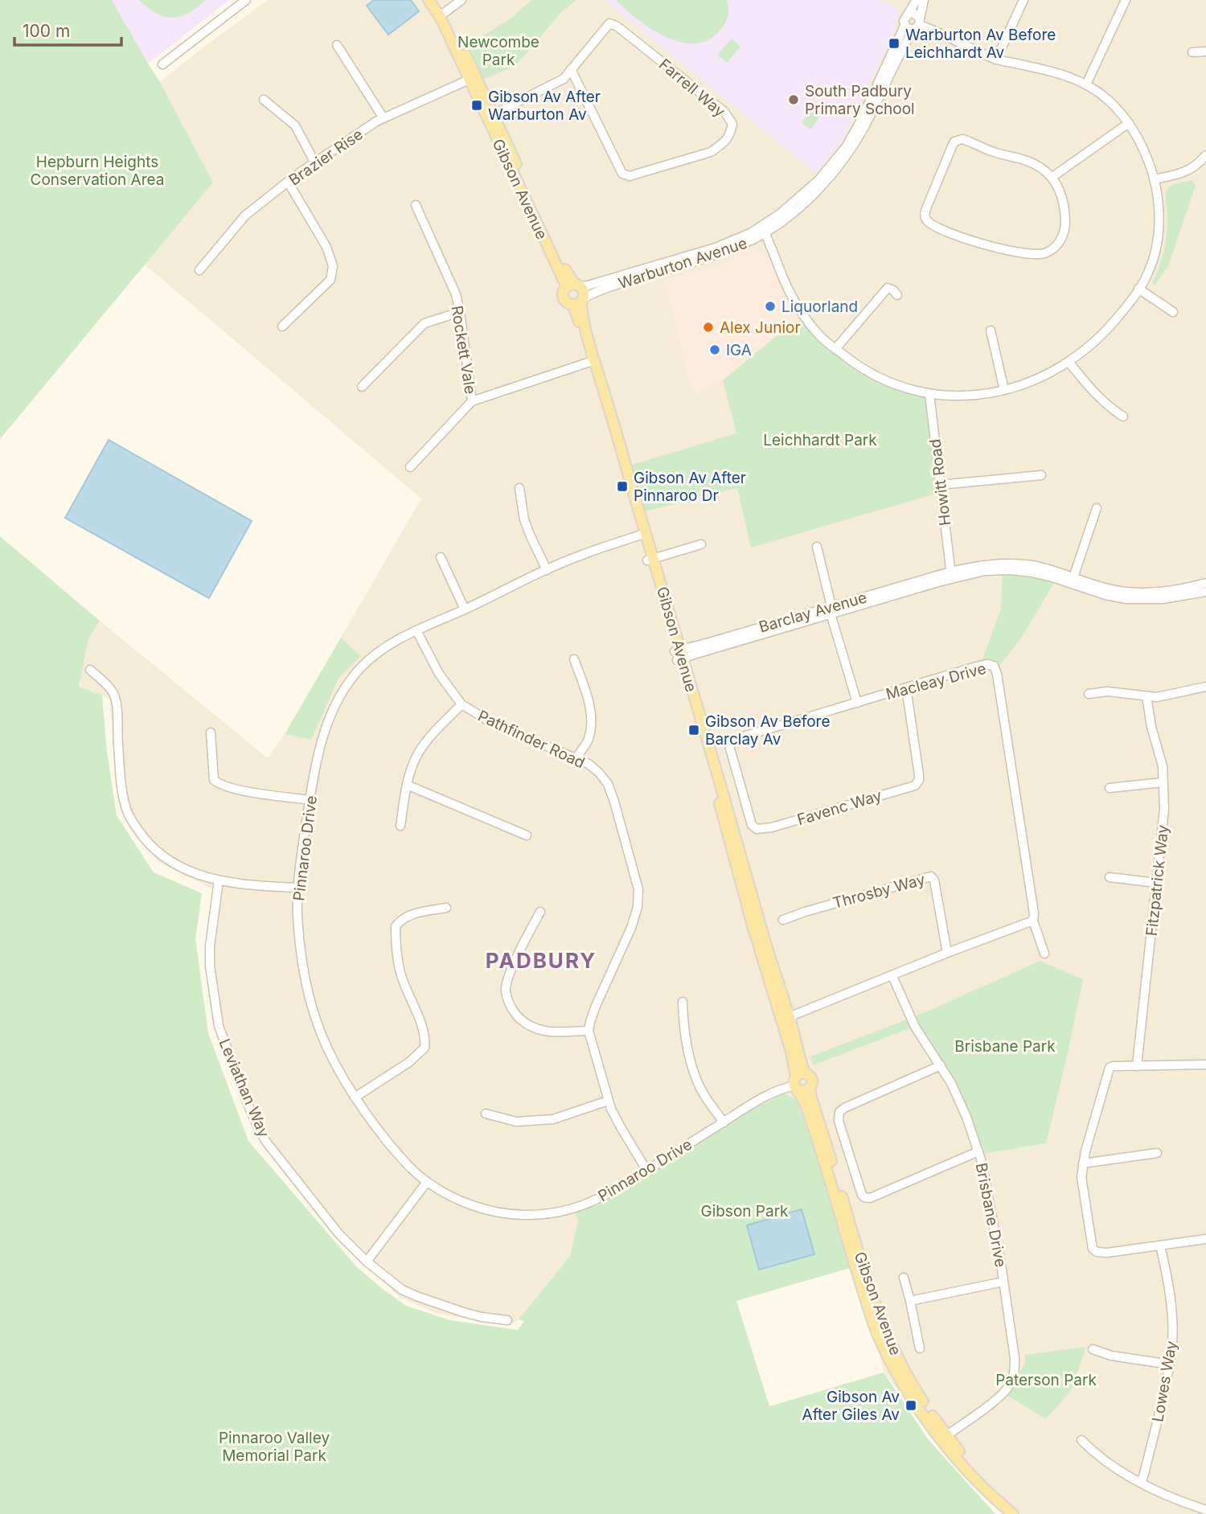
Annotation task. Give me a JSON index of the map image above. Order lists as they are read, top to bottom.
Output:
{
  "streets": {
    "main road": ["Gibson Avenue"],
    "street": [
      "Farrell Way",
      "Brazier Rise",
      "Warburton Avenue",
      "Rockett Vale",
      "Howitt Road",
      "Barclay Avenue",
      "Macleay Drive",
      "Pathfinder Road",
      "Favenc Way",
      "Pinnaroo Drive",
      "Fitzpatrick Way",
      "Throsby Way",
      "Leviathan Way",
      "Brisbane Drive",
      "Lowes Way"
    ]
  },
  "crossings": [
    ["Brazier Rise", "Gibson Avenue"],
    ["Gibson Avenue", "Warburton Avenue"],
    ["Gibson Avenue", "Barclay Avenue"],
    ["Gibson Avenue", "Pinnaroo Drive"],
    ["Gibson Avenue", "Brisbane Drive"],
    ["Howitt Road", "Barclay Avenue"],
    ["Macleay Drive", "Favenc Way"],
    ["Pathfinder Road", "Pinnaroo Drive"]
  ],
  "districts": ["PADBURY"],
  "parks": [
    "Newcombe Park",
    "Hepburn Heights Conservation Area",
    "Leichhardt Park",
    "Brisbane Park",
    "Gibson Park",
    "Paterson Park",
    "Pinnaroo Valley Memorial Park"
  ],
  "places": {
    "transit": [
      "Warburton Av Before Leichhardt Av",
      "Gibson Av After Warburton Av",
      "Gibson Av After Pinnaroo Dr",
      "Gibson Av Before Barclay Av",
      "Gibson Av After Giles Av"
    ],
    "other": [
      "South Padbury Primary School",
      "Liquorland",
      "Alex Junior",
      "IGA"
    ]
  },
  "scale_bar": "100 m"
}
